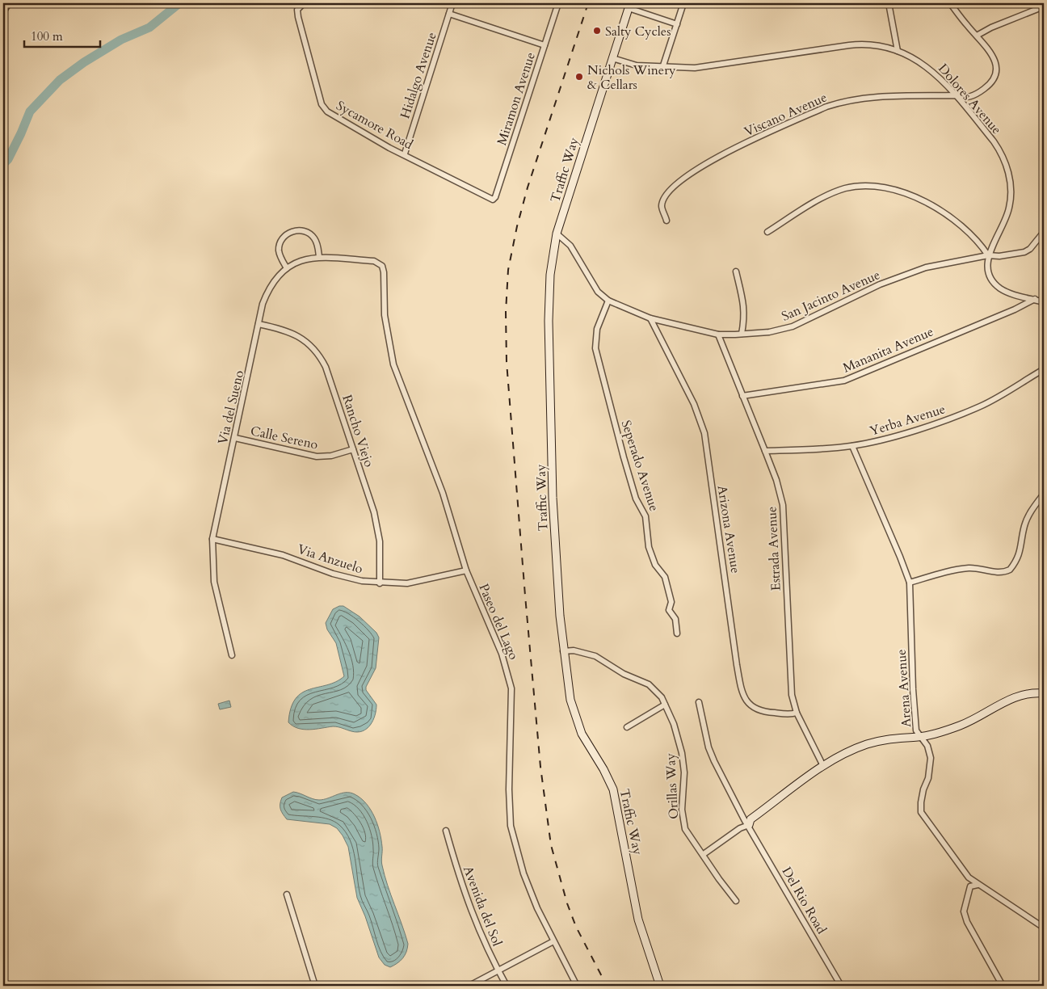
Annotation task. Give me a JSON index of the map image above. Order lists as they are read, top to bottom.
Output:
{
  "streets": {
    "street": [
      "Hidalgo Avenue",
      "Miramon Avenue",
      "Dolores Avenue",
      "Viscano Avenue",
      "Sycamore Road",
      "Traffic Way",
      "San Jacinto Avenue",
      "Mananita Avenue",
      "Via del Sueno",
      "Yerba Avenue",
      "Rancho Viejo",
      "Calle Sereno",
      "Seperado Avenue",
      "Arizona Avenue",
      "Estrada Avenue",
      "Via Anzuelo",
      "Paseo del Lago",
      "Arena Avenue",
      "Orillas Way",
      "Del Rio Road",
      "Avenida del Sol"
    ]
  },
  "crossings": [
    ["Hidalgo Avenue", "Sycamore Road"],
    ["Miramon Avenue", "Sycamore Road"],
    ["Dolores Avenue", "Viscano Avenue"],
    ["Dolores Avenue", "Traffic Way"],
    ["Dolores Avenue", "San Jacinto Avenue"],
    ["Traffic Way", "San Jacinto Avenue"],
    ["Traffic Way", "Orillas Way"],
    ["San Jacinto Avenue", "Seperado Avenue"],
    ["San Jacinto Avenue", "Arizona Avenue"],
    ["San Jacinto Avenue", "Estrada Avenue"],
    ["Mananita Avenue", "Estrada Avenue"],
    ["Via del Sueno", "Rancho Viejo"],
    ["Via del Sueno", "Calle Sereno"],
    ["Via del Sueno", "Via Anzuelo"],
    ["Via del Sueno", "Paseo del Lago"],
    ["Yerba Avenue", "Estrada Avenue"],
    ["Yerba Avenue", "Arena Avenue"],
    ["Rancho Viejo", "Calle Sereno"],
    ["Rancho Viejo", "Via Anzuelo"],
    ["Arizona Avenue", "Estrada Avenue"],
    ["Via Anzuelo", "Paseo del Lago"]
  ],
  "places": ["Salty Cycles", "Nichols Winery & Cellars"],
  "scale_bar": "100 m"
}
